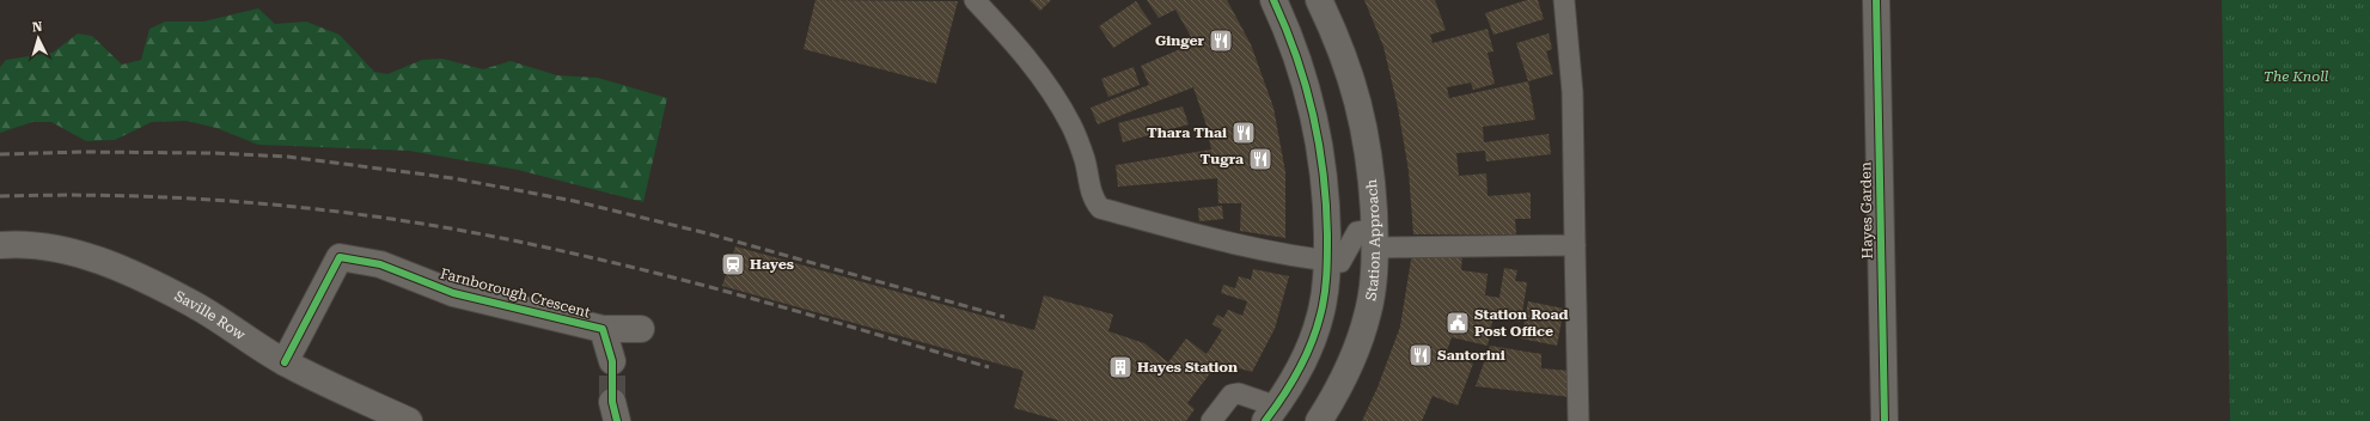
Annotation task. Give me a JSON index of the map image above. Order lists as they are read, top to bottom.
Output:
{
  "streets": {
    "street": [
      "Hayes Garden",
      "Station Approach",
      "Farnborough Crescent",
      "Saville Row"
    ]
  },
  "crossings": [
    ["Farnborough Crescent", "Saville Row"]
  ],
  "parks": ["The Knoll"],
  "places": {
    "restaurant": [
      "Ginger",
      "Thara Thai",
      "Tugra",
      "Santorini"
    ],
    "station": ["Hayes"],
    "public building": ["Station Road Post Office"],
    "building": ["Hayes Station"]
  },
  "north": "top"
}
